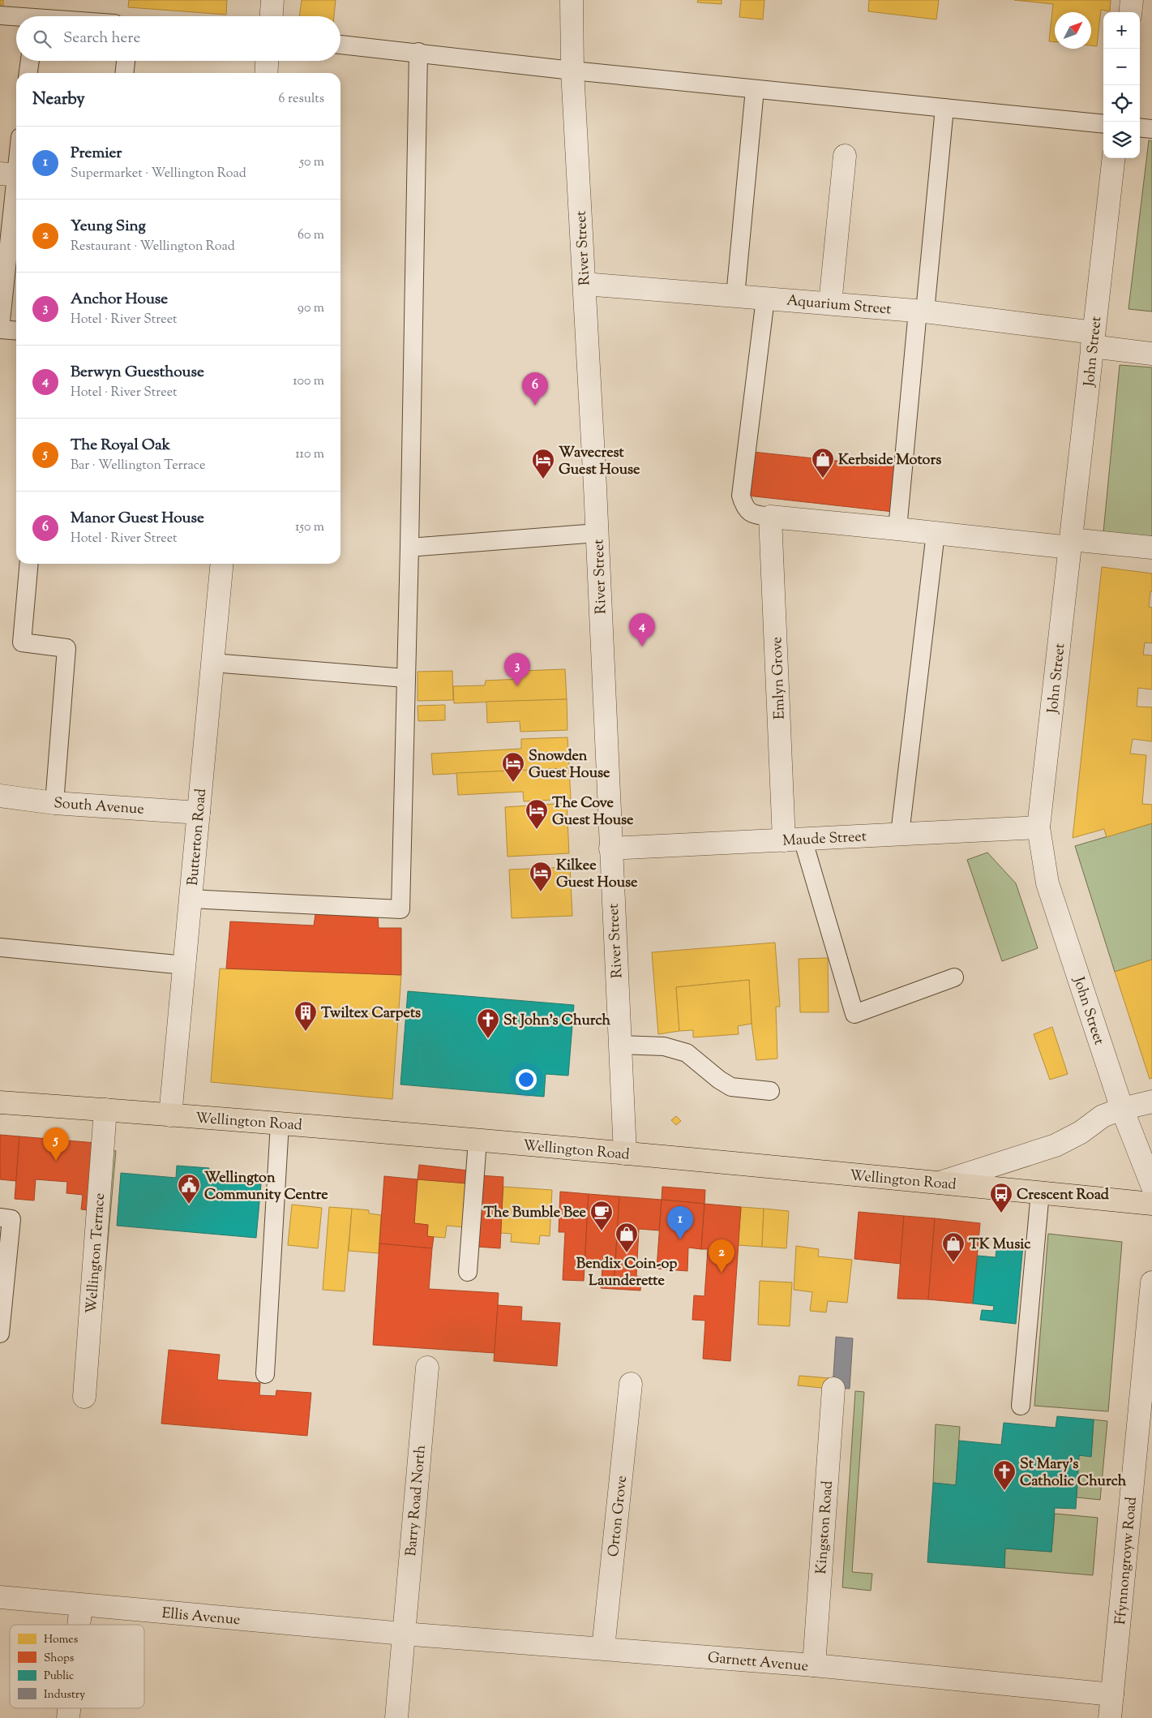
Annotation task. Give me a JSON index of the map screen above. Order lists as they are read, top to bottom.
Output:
{
  "streets": {
    "main road": ["Wellington Road"],
    "street": [
      "River Street",
      "Aquarium Street",
      "John Street",
      "Emlyn Grove",
      "South Avenue",
      "Butterton Road",
      "Maude Street",
      "Wellington Terrace",
      "Barry Road North",
      "Orton Grove",
      "Kingston Road",
      "Ffynnongroyw Road",
      "Ellis Avenue",
      "Garnett Avenue"
    ]
  },
  "crossings": [
    ["River Street", "Aquarium Street"],
    ["River Street", "Maude Street"],
    ["River Street", "Wellington Road"],
    ["Aquarium Street", "John Street"],
    ["John Street", "Maude Street"],
    ["Emlyn Grove", "Maude Street"],
    ["South Avenue", "Butterton Road"],
    ["Butterton Road", "Wellington Road"],
    ["Wellington Road", "Wellington Terrace"],
    ["Barry Road North", "Ellis Avenue"],
    ["Barry Road North", "Garnett Avenue"],
    ["Orton Grove", "Garnett Avenue"],
    ["Kingston Road", "Garnett Avenue"],
    ["Ffynnongroyw Road", "Garnett Avenue"],
    ["Ellis Avenue", "Garnett Avenue"]
  ],
  "places": {
    "shop": ["Kerbside Motors", "Bendix Coin-op Launderette", "TK Music"],
    "hotel": [
      "Wavecrest Guest House",
      "Snowden Guest House",
      "The Cove Guest House",
      "Kilkee Guest House"
    ],
    "building": ["Twiltex Carpets"],
    "church": ["St John's Church", "St Mary's Catholic Church"],
    "public building": ["Wellington Community Centre"],
    "bus stop": ["Crescent Road"],
    "cafe": ["The Bumble Bee"]
  },
  "legend": [
    "Homes",
    "Shops",
    "Public",
    "Industry"
  ],
  "north": "top right",
  "page": {
    "map_buttons": ["+", "−"],
    "search": "Search here",
    "heading": ["Nearby", "6 results"],
    "list": [
      {
        "mark": "1",
        "name": "Premier",
        "note": "Supermarket · Wellington Road",
        "value": "50 m"
      },
      {
        "mark": "2",
        "name": "Yeung Sing",
        "note": "Restaurant · Wellington Road",
        "value": "60 m"
      },
      {
        "mark": "3",
        "name": "Anchor House",
        "note": "Hotel · River Street",
        "value": "90 m"
      },
      {
        "mark": "4",
        "name": "Berwyn Guesthouse",
        "note": "Hotel · River Street",
        "value": "100 m"
      },
      {
        "mark": "5",
        "name": "The Royal Oak",
        "note": "Bar · Wellington Terrace",
        "value": "110 m"
      },
      {
        "mark": "6",
        "name": "Manor Guest House",
        "note": "Hotel · River Street",
        "value": "150 m"
      }
    ],
    "pins": [
      "6",
      "4",
      "3",
      "5",
      "1",
      "2"
    ]
  }
}
